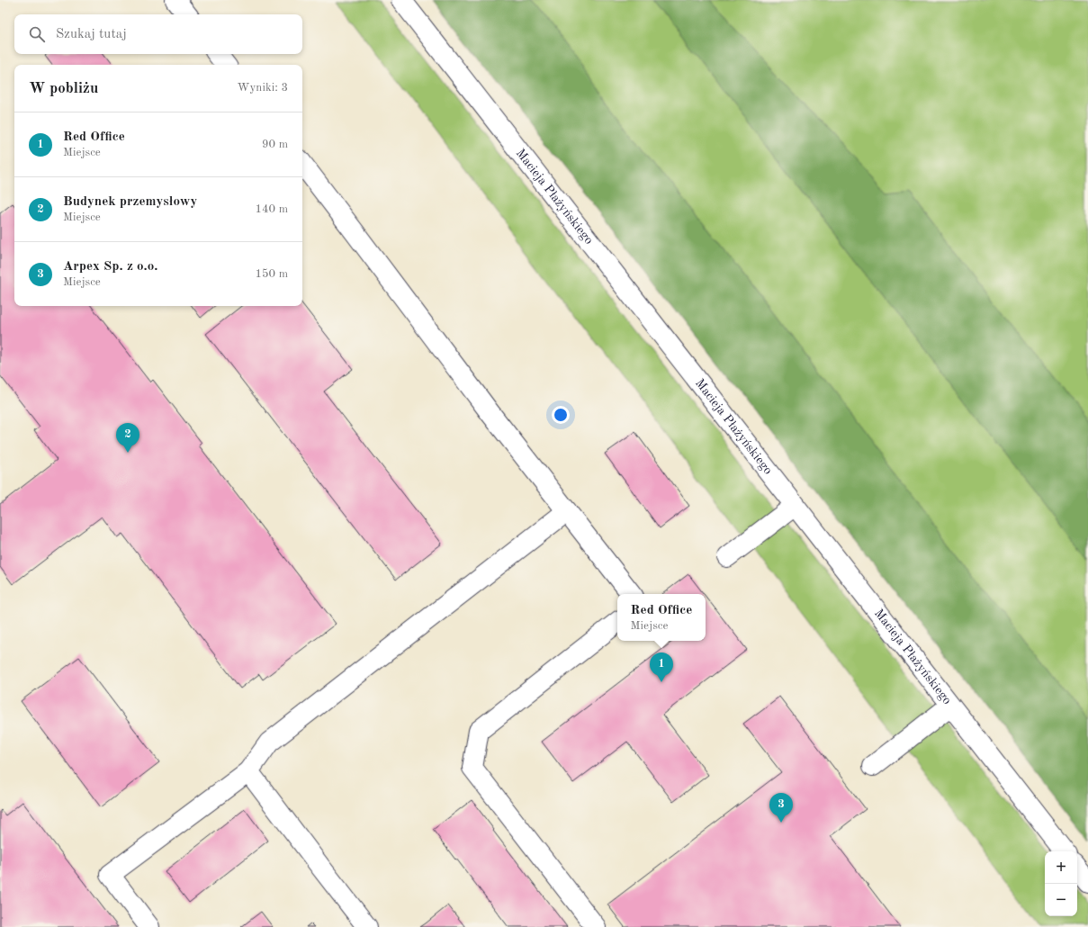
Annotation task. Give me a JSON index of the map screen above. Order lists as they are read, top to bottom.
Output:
{
  "streets": {
    "street": ["Macieja Płażyńskiego"]
  },
  "page": {
    "search": "Szukaj tutaj",
    "heading": ["W pobliżu", "Wyniki: 3"],
    "list": [
      {
        "mark": "1",
        "name": "Red Office",
        "note": "Miejsce",
        "value": "90 m"
      },
      {
        "mark": "2",
        "name": "Budynek przemysłowy",
        "note": "Miejsce",
        "value": "140 m"
      },
      {
        "mark": "3",
        "name": "Arpex Sp. z o.o.",
        "note": "Miejsce",
        "value": "150 m"
      }
    ],
    "pins": ["2", "1", "3"],
    "popup": ["Red Office", "Miejsce"],
    "map_buttons": ["+", "−"]
  }
}
